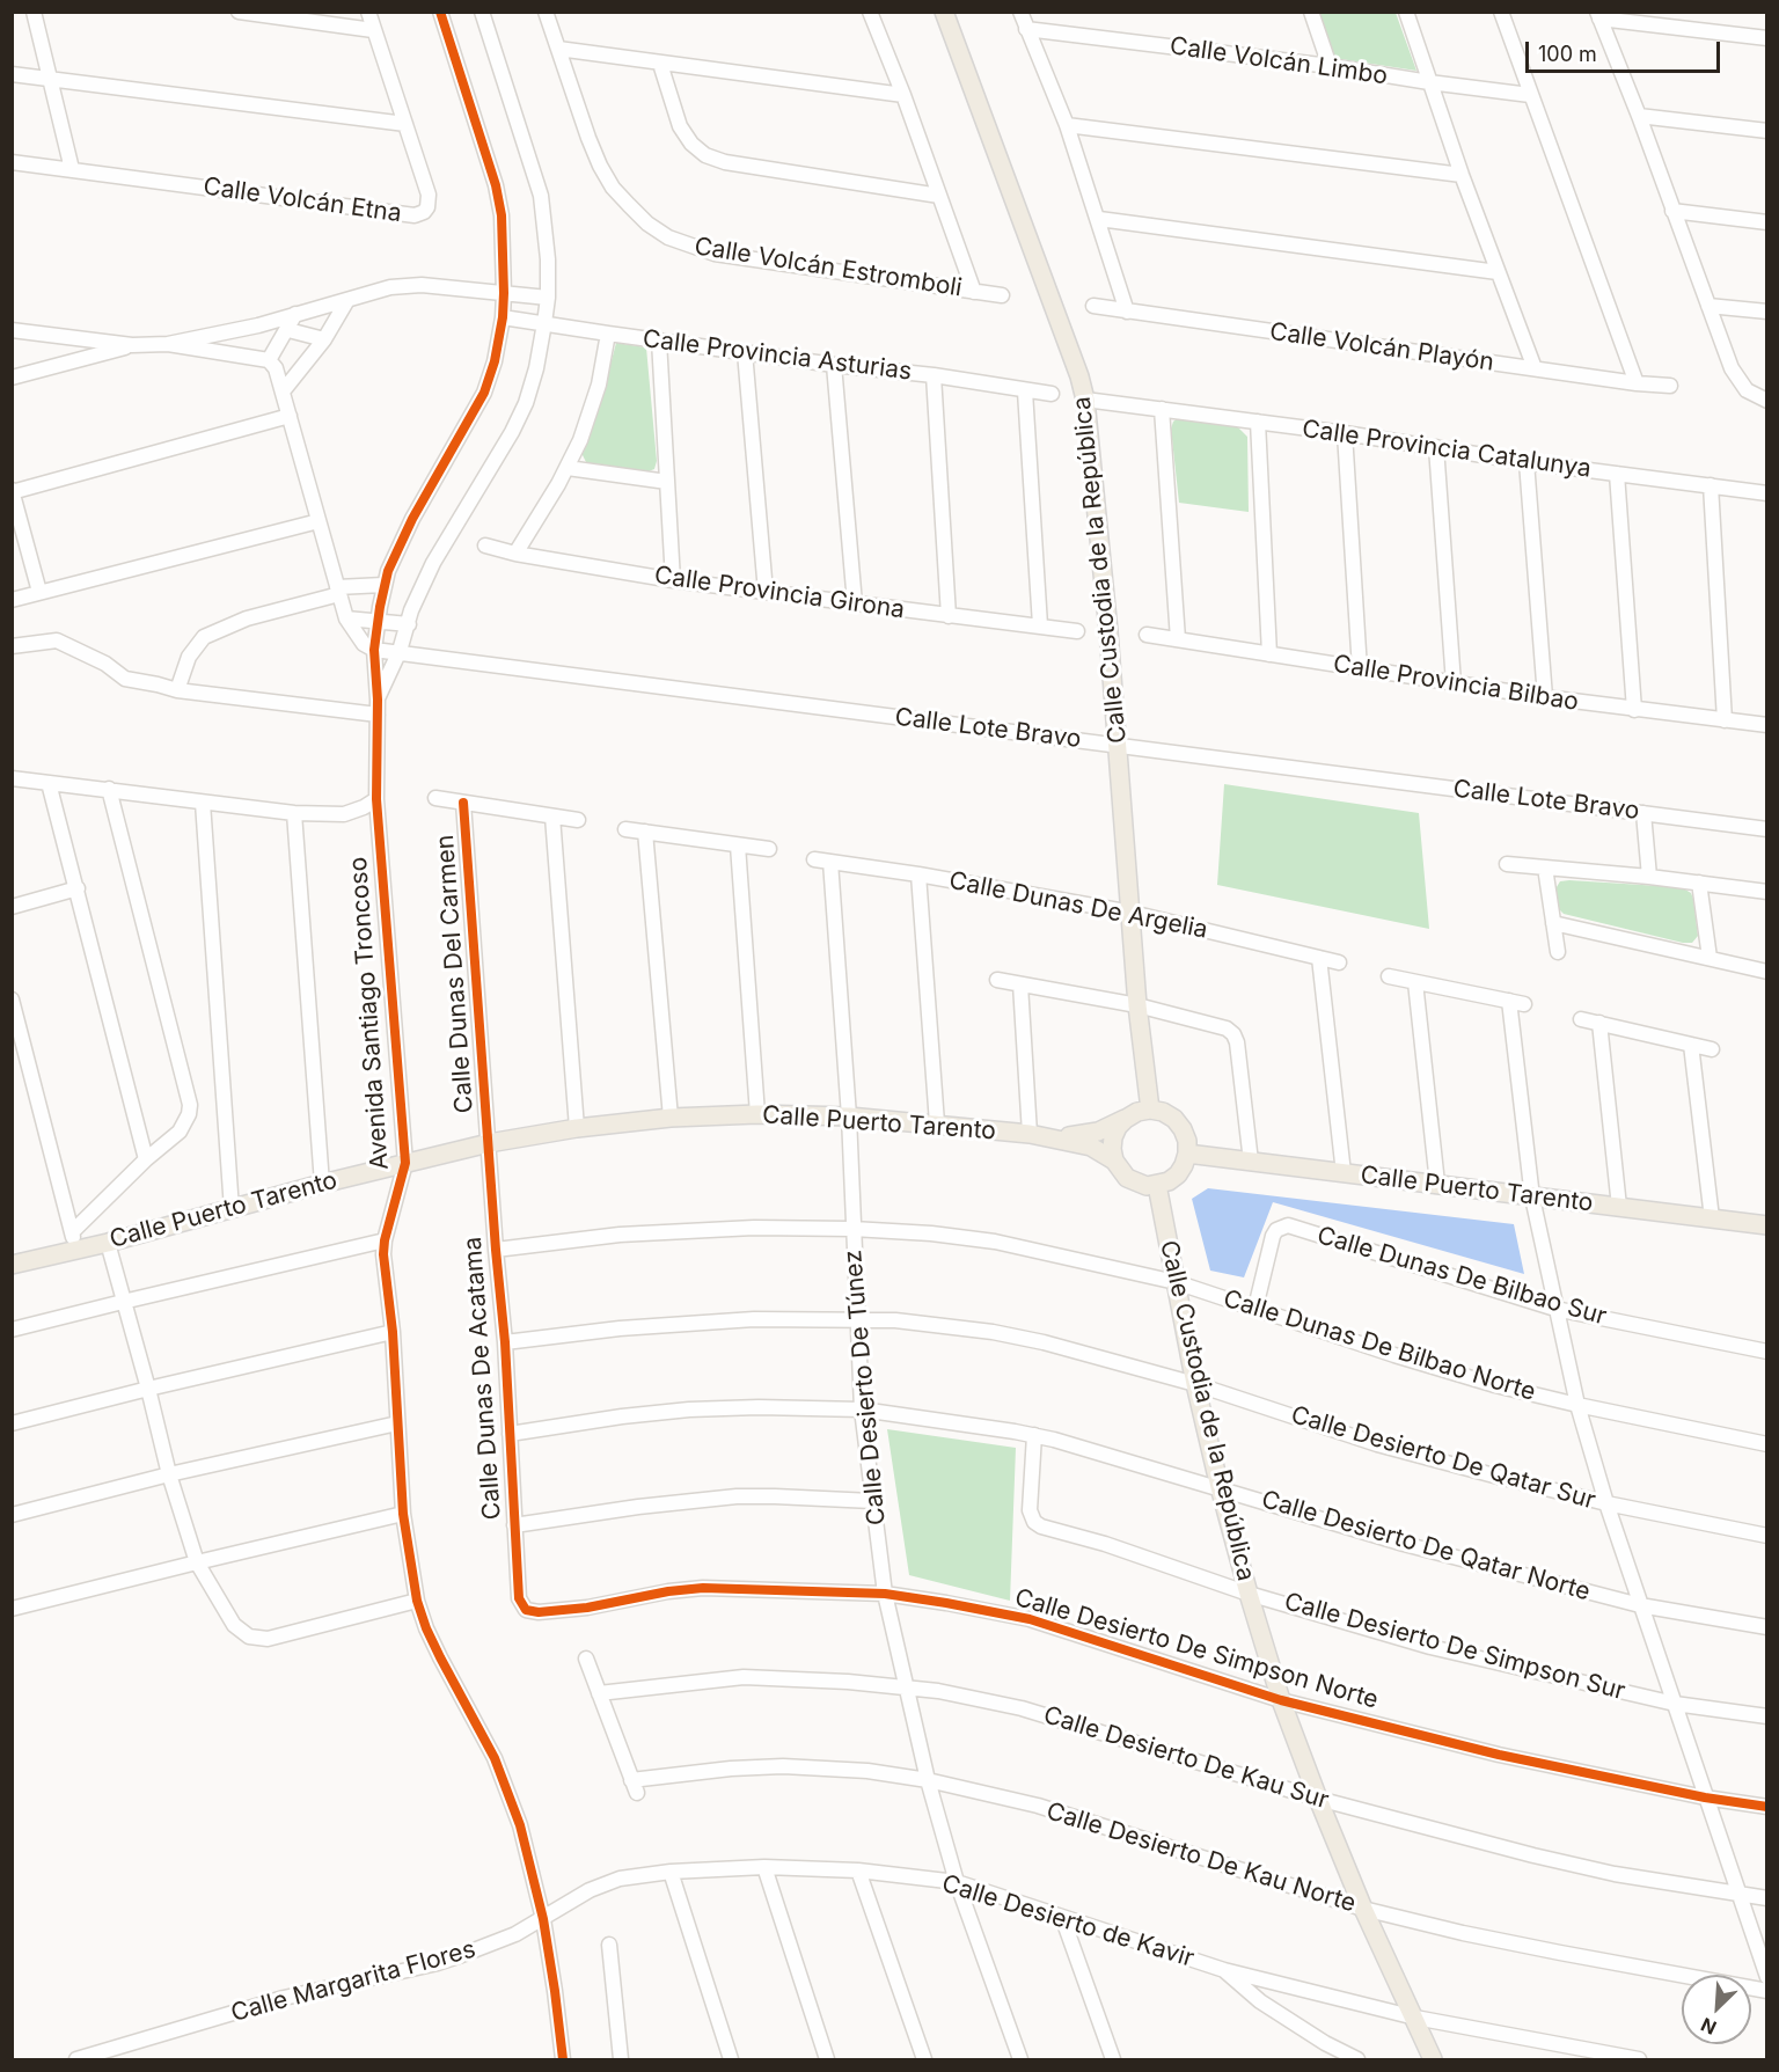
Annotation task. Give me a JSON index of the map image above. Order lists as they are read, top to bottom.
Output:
{
  "streets": {
    "main road": ["Calle Custodia de la República", "Calle Puerto Tarento"],
    "street": [
      "Calle Volcán Limbo",
      "Calle Volcán Etna",
      "Calle Volcán Estromboli",
      "Calle Volcán Playón",
      "Calle Provincia Asturias",
      "Calle Provincia Catalunya",
      "Calle Provincia Girona",
      "Calle Provincia Bilbao",
      "Calle Lote Bravo",
      "Calle Dunas De Argelia",
      "Calle Dunas Del Carmen",
      "Avenida Santiago Troncoso",
      "Calle Dunas De Bilbao Sur",
      "Calle Dunas De Bilbao Norte",
      "Calle Dunas De Acatama",
      "Calle Desierto De Túnez",
      "Calle Desierto De Qatar Sur",
      "Calle Desierto De Qatar Norte",
      "Calle Desierto De Simpson Sur",
      "Calle Desierto De Simpson Norte",
      "Calle Desierto De Kau Sur",
      "Calle Desierto De Kau Norte",
      "Calle Desierto de Kavir",
      "Calle Margarita Flores"
    ]
  },
  "crossings": [
    ["Calle Provincia Asturias", "Avenida Santiago Troncoso"],
    ["Calle Provincia Catalunya", "Calle Custodia de la República"],
    ["Calle Custodia de la República", "Calle Lote Bravo"],
    ["Calle Custodia de la República", "Calle Dunas De Argelia"],
    ["Calle Custodia de la República", "Calle Puerto Tarento"],
    ["Calle Custodia de la República", "Calle Dunas De Bilbao Norte"],
    ["Calle Custodia de la República", "Calle Desierto De Qatar Sur"],
    ["Calle Custodia de la República", "Calle Desierto De Qatar Norte"],
    ["Calle Custodia de la República", "Calle Desierto De Simpson Sur"],
    ["Calle Custodia de la República", "Calle Desierto De Simpson Norte"],
    ["Calle Custodia de la República", "Calle Desierto De Kau Sur"],
    ["Calle Custodia de la República", "Calle Desierto De Kau Norte"],
    ["Calle Custodia de la República", "Calle Desierto de Kavir"],
    ["Calle Lote Bravo", "Avenida Santiago Troncoso"],
    ["Calle Dunas De Argelia", "Calle Desierto De Túnez"],
    ["Calle Dunas Del Carmen", "Calle Puerto Tarento"],
    ["Calle Dunas Del Carmen", "Calle Dunas De Acatama"],
    ["Avenida Santiago Troncoso", "Calle Puerto Tarento"],
    ["Avenida Santiago Troncoso", "Calle Margarita Flores"],
    ["Calle Puerto Tarento", "Calle Dunas De Acatama"],
    ["Calle Puerto Tarento", "Calle Desierto De Túnez"],
    ["Calle Dunas De Bilbao Sur", "Calle Dunas De Bilbao Norte"],
    ["Calle Dunas De Bilbao Norte", "Calle Dunas De Acatama"],
    ["Calle Dunas De Bilbao Norte", "Calle Desierto De Túnez"],
    ["Calle Dunas De Acatama", "Calle Desierto De Qatar Sur"],
    ["Calle Dunas De Acatama", "Calle Desierto De Qatar Norte"],
    ["Calle Dunas De Acatama", "Calle Desierto De Simpson Norte"],
    ["Calle Desierto De Túnez", "Calle Desierto De Qatar Sur"],
    ["Calle Desierto De Túnez", "Calle Desierto De Qatar Norte"],
    ["Calle Desierto De Túnez", "Calle Desierto De Simpson Norte"],
    ["Calle Desierto De Túnez", "Calle Desierto De Kau Sur"],
    ["Calle Desierto De Túnez", "Calle Desierto De Kau Norte"],
    ["Calle Desierto De Túnez", "Calle Desierto de Kavir"],
    ["Calle Desierto De Qatar Norte", "Calle Desierto De Simpson Sur"],
    ["Calle Desierto De Kau Sur", "Calle Desierto De Kau Norte"],
    ["Calle Desierto de Kavir", "Calle Margarita Flores"]
  ],
  "scale_bar": "100 m",
  "north": "bottom left"
}
